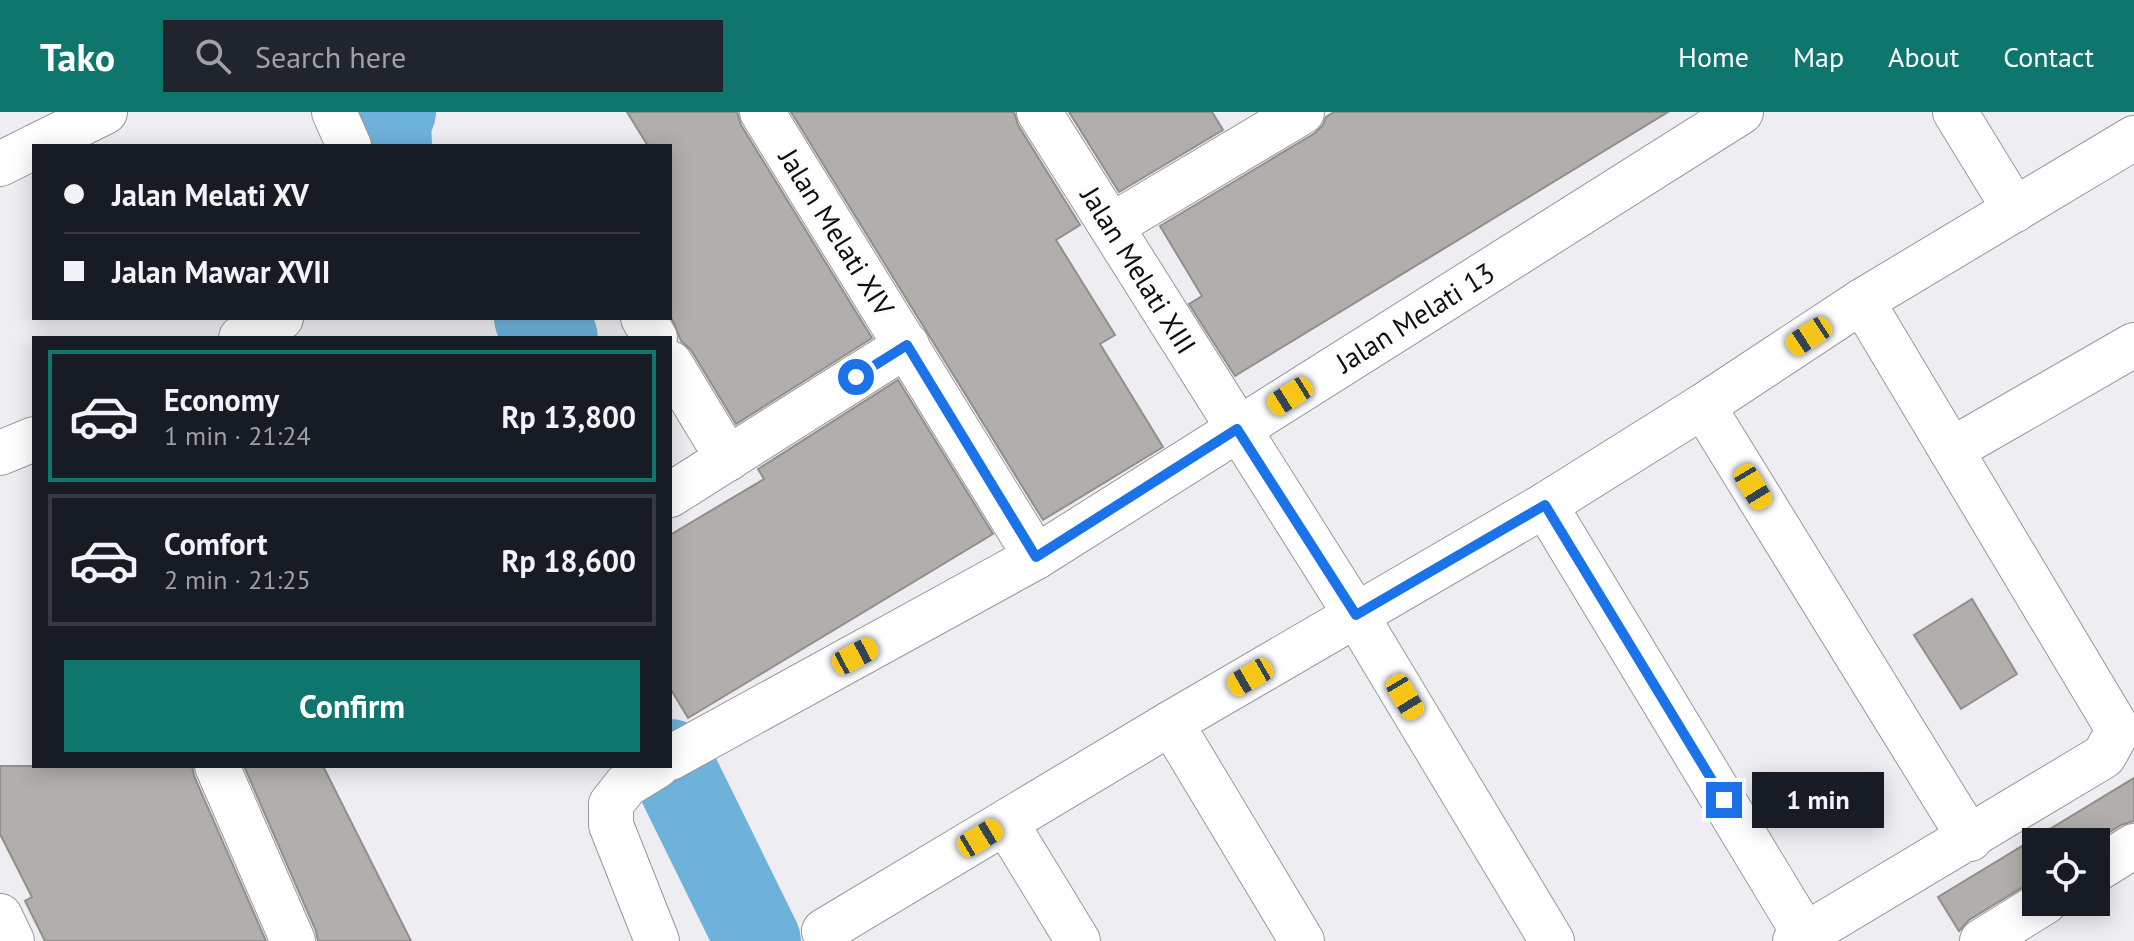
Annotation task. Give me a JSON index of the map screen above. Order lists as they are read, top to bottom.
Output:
{
  "streets": {
    "street": ["Jalan Melati XIV", "Jalan Melati XIII", "Jalan Melati 13"]
  },
  "crossings": [
    ["Jalan Melati XIV", "Jalan Melati 13"],
    ["Jalan Melati XIII", "Jalan Melati 13"]
  ],
  "page": {
    "header": "Tako",
    "search": "Search here",
    "nav": [
      "Home",
      "Map",
      "About",
      "Contact"
    ],
    "banner": ["Jalan Melati XV", "Jalan Mawar XVII"],
    "list": [
      {
        "name": "Economy",
        "note": "1 min · 21:24",
        "value": "Rp 13,800"
      },
      {
        "name": "Comfort",
        "note": "2 min · 21:25",
        "value": "Rp 18,600"
      }
    ],
    "buttons": "Confirm",
    "bubble": "1 min"
  }
}
